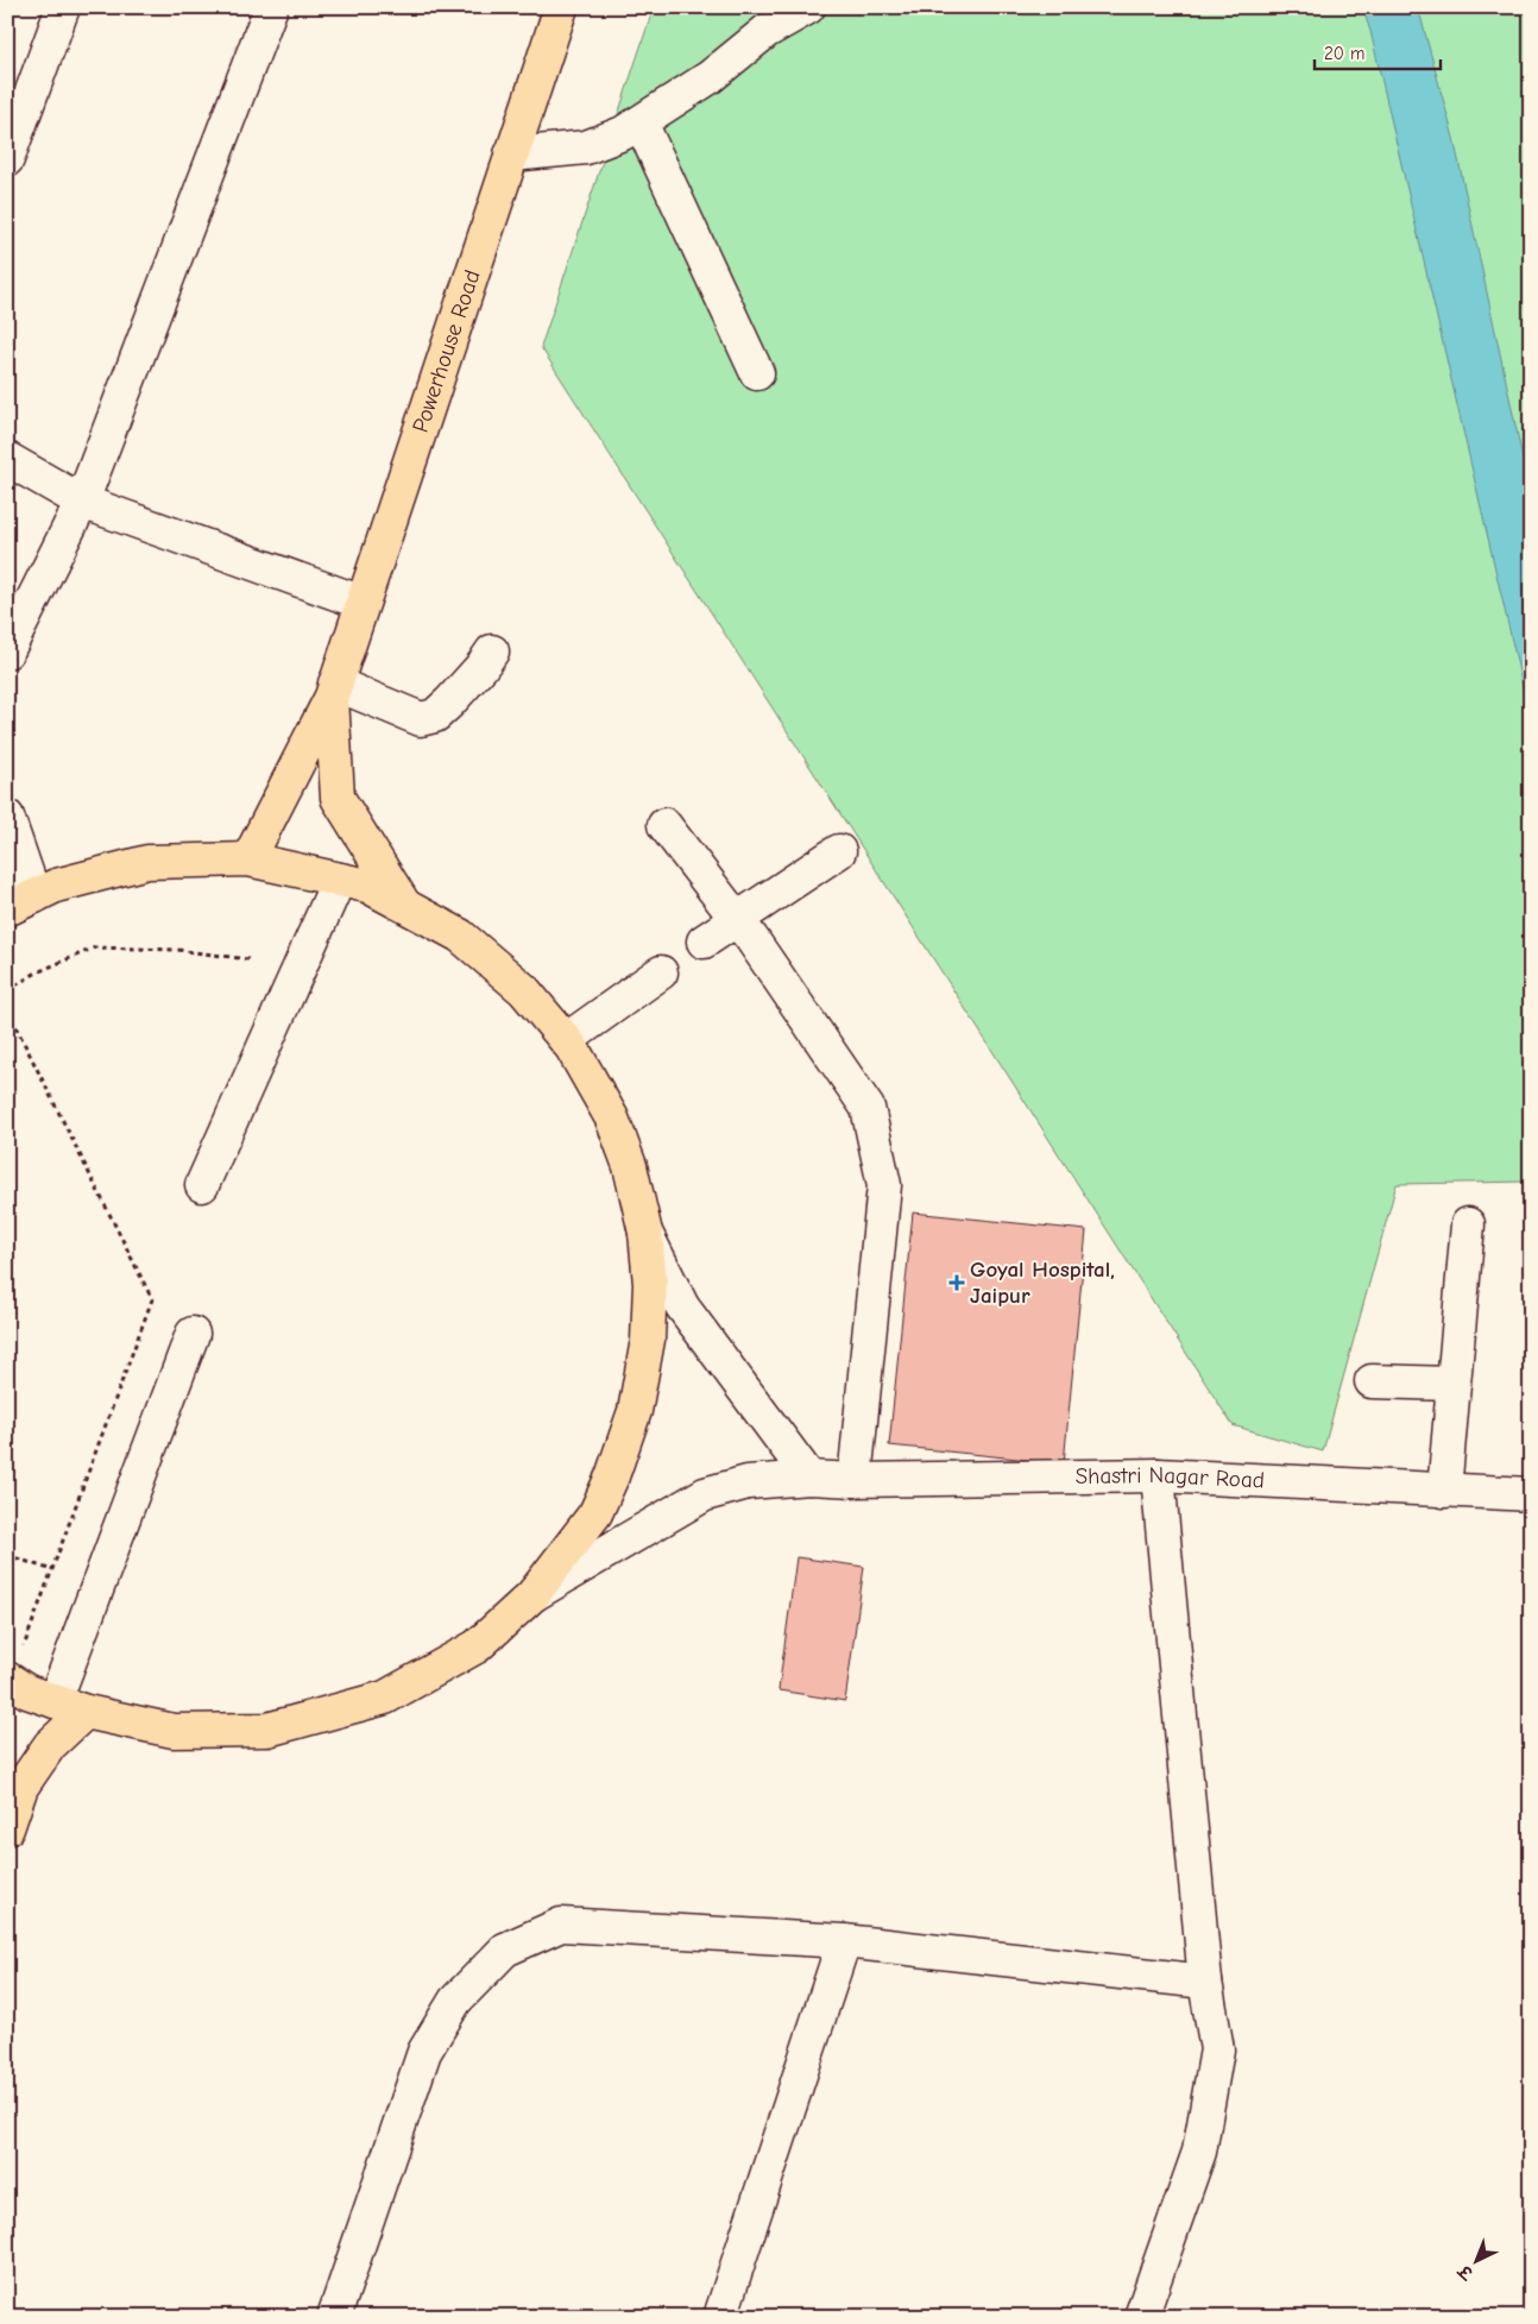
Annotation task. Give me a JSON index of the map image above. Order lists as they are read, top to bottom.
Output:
{
  "streets": {
    "main road": ["Powerhouse Road"],
    "street": ["Shastri Nagar Road"]
  },
  "places": {
    "health": ["Goyal Hospital, Jaipur"]
  },
  "scale_bar": "20 m",
  "north": "bottom left"
}
